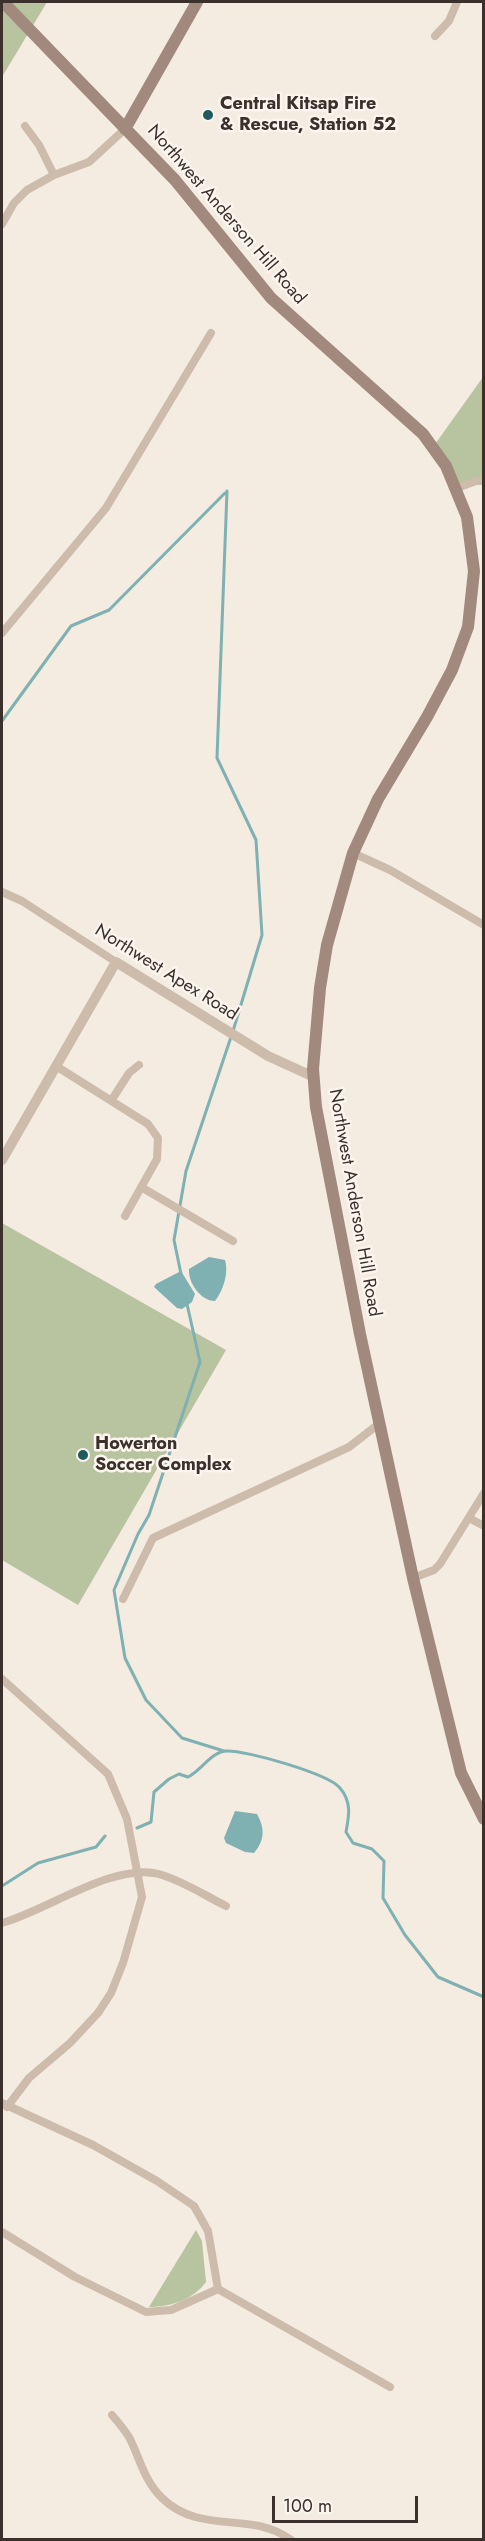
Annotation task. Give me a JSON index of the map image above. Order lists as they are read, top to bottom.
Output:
{
  "streets": {
    "main road": ["Northwest Anderson Hill Road"],
    "street": ["Northwest Apex Road"]
  },
  "crossings": [
    ["Northwest Anderson Hill Road", "Northwest Apex Road"]
  ],
  "places": ["Central Kitsap Fire & Rescue, Station 52", "Howerton Soccer Complex"],
  "scale_bar": "100 m"
}
